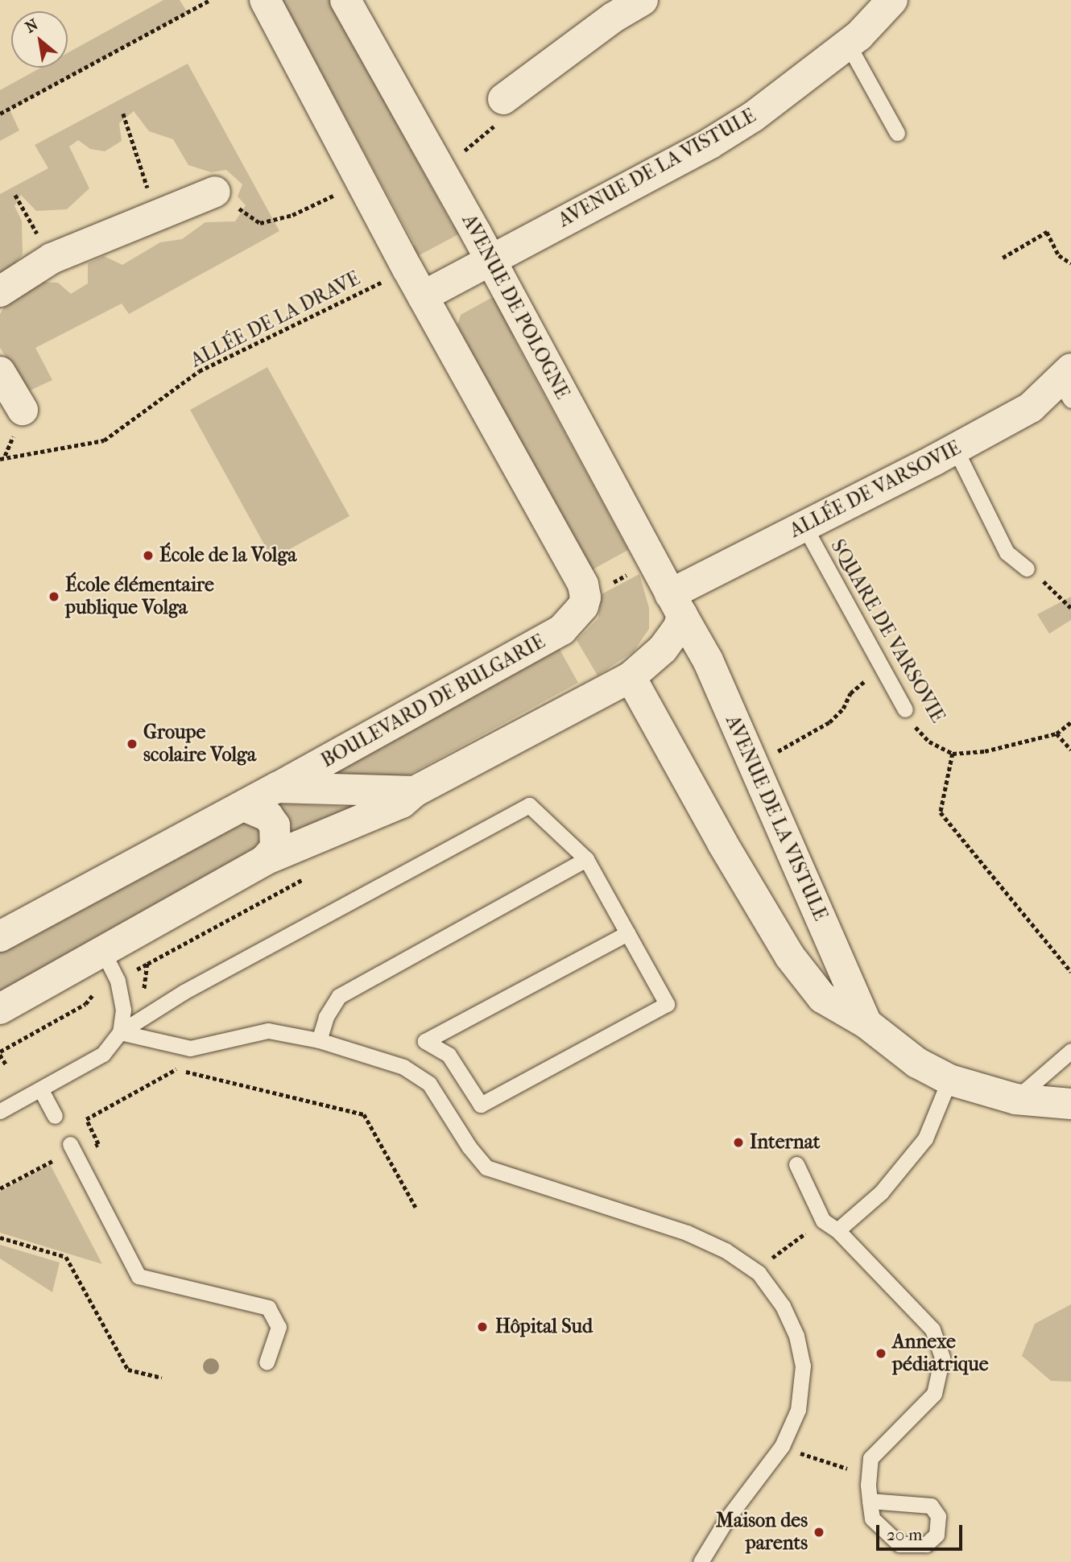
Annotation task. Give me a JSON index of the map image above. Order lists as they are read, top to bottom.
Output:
{
  "streets": {
    "street": [
      "AVENUE DE LA VISTULE",
      "AVENUE DE POLOGNE",
      "ALLÉE DE VARSOVIE",
      "BOULEVARD DE BULGARIE"
    ],
    "lane": ["SQUARE DE VARSOVIE"],
    "path": ["ALLÉE DE LA DRAVE"]
  },
  "crossings": [
    ["AVENUE DE LA VISTULE", "AVENUE DE POLOGNE"],
    ["AVENUE DE LA VISTULE", "ALLÉE DE VARSOVIE"],
    ["AVENUE DE LA VISTULE", "BOULEVARD DE BULGARIE"],
    ["AVENUE DE POLOGNE", "ALLÉE DE VARSOVIE"],
    ["AVENUE DE POLOGNE", "BOULEVARD DE BULGARIE"],
    ["ALLÉE DE VARSOVIE", "SQUARE DE VARSOVIE"],
    ["ALLÉE DE VARSOVIE", "BOULEVARD DE BULGARIE"]
  ],
  "places": [
    "École de la Volga",
    "École élémentaire publique Volga",
    "Groupe scolaire Volga",
    "Internat",
    "Hôpital Sud",
    "Annexe pédiatrique",
    "Maison des parents"
  ],
  "scale_bar": "20 m",
  "north": "top left"
}
